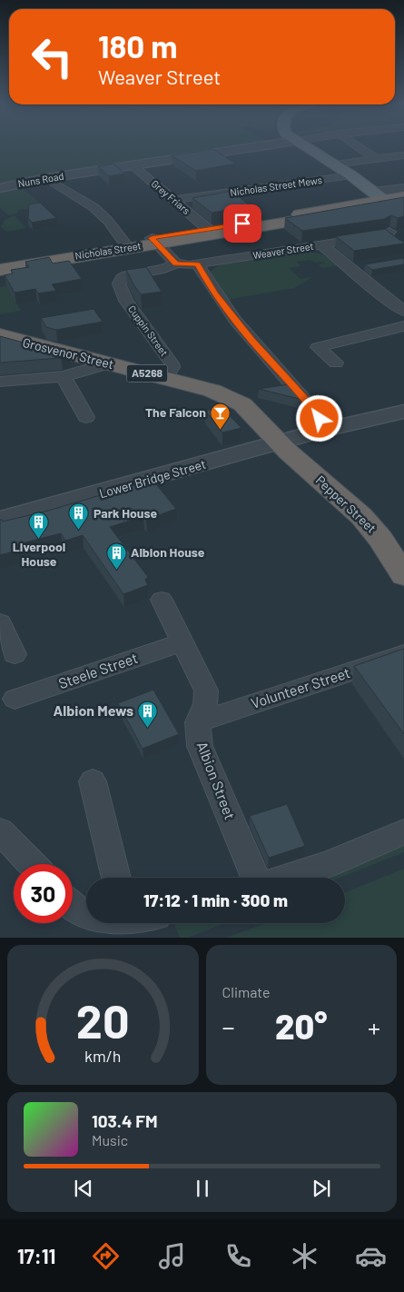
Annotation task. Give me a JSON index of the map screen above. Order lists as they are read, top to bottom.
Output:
{
  "streets": {
    "highway": [
      "Nicholas Street",
      "Grosvenor Street",
      "A5268",
      "Pepper Street"
    ],
    "street": [
      "Nuns Road",
      "Nicholas Street Mews",
      "Grey Friars",
      "Weaver Street",
      "Cuppin Street",
      "Lower Bridge Street",
      "Steele Street",
      "Volunteer Street",
      "Albion Street"
    ]
  },
  "crossings": [
    ["Nuns Road", "Grey Friars"],
    ["Nicholas Street Mews", "Grey Friars"],
    ["Grey Friars", "Nicholas Street"],
    ["Weaver Street", "Cuppin Street"],
    ["Cuppin Street", "Grosvenor Street"],
    ["Grosvenor Street", "Lower Bridge Street"],
    ["Grosvenor Street", "Pepper Street"],
    ["Lower Bridge Street", "Pepper Street"],
    ["Steele Street", "Albion Street"],
    ["Volunteer Street", "Albion Street"]
  ],
  "places": {
    "bar": ["The Falcon"],
    "building": [
      "Park House",
      "Liverpool House",
      "Albion House",
      "Albion Mews"
    ]
  },
  "page": {
    "turn": ["180 m", "Weaver Street"],
    "limit": "30",
    "trip": "17:12 · 1 min · 300 m",
    "tile": "Climate",
    "heat": ["−", "20°", "+"],
    "song": ["103.4 FM", "Music"],
    "tabs": "17:11",
    "gauge": ["20", "km/h"]
  }
}
